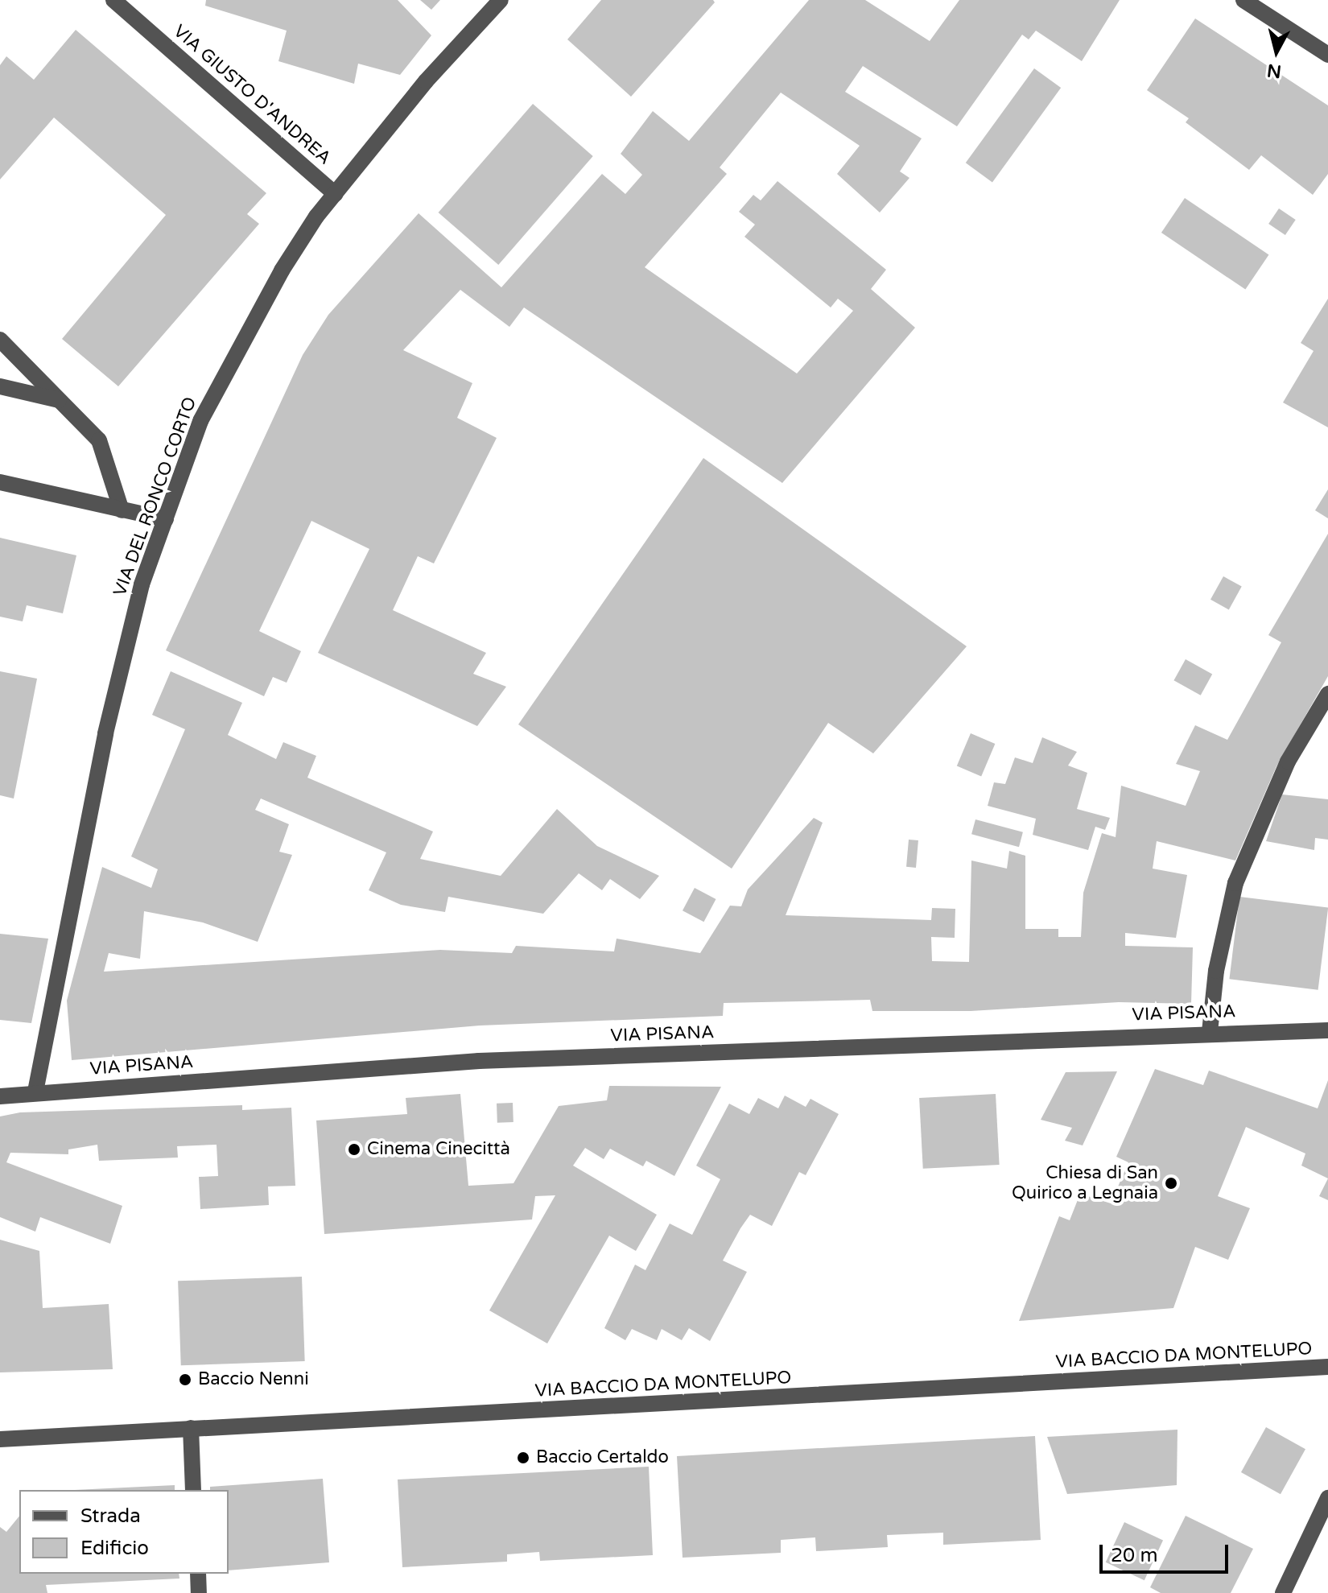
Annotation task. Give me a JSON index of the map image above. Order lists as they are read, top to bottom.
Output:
{
  "streets": {
    "street": [
      "VIA GIUSTO D'ANDREA",
      "VIA DEL RONCO CORTO",
      "VIA PISANA",
      "VIA BACCIO DA MONTELUPO"
    ]
  },
  "crossings": [
    ["VIA GIUSTO D'ANDREA", "VIA DEL RONCO CORTO"],
    ["VIA DEL RONCO CORTO", "VIA PISANA"]
  ],
  "places": [
    "Cinema Cinecittà",
    "Chiesa di San Quirico a Legnaia",
    "Baccio Nenni",
    "Baccio Certaldo"
  ],
  "legend": ["Strada", "Edificio"],
  "scale_bar": "20 m",
  "north": "bottom"
}
